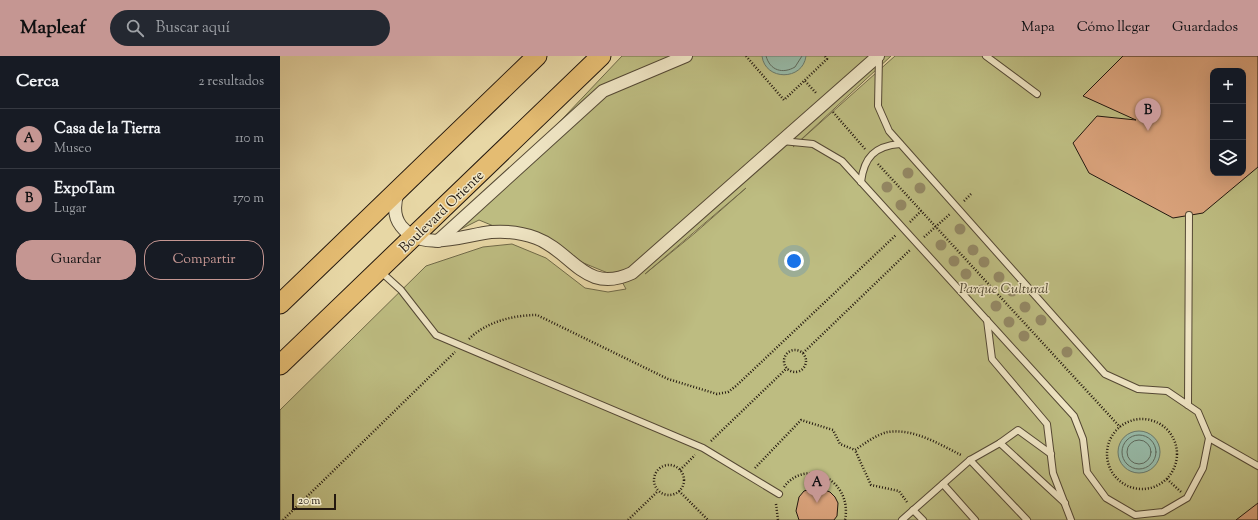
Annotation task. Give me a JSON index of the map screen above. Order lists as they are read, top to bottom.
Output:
{
  "streets": {
    "main road": ["Boulevard Oriente"]
  },
  "parks": ["Parque Cultural"],
  "scale_bar": "20 m",
  "page": {
    "header": "Mapleaf",
    "search": "Buscar aquí",
    "nav": ["Mapa", "Cómo llegar", "Guardados"],
    "heading": ["Cerca", "2 resultados"],
    "map_buttons": ["+", "−"],
    "pins": ["B", "A"],
    "list": [
      {
        "mark": "A",
        "name": "Casa de la Tierra",
        "note": "Museo",
        "value": "110 m"
      },
      {
        "mark": "B",
        "name": "ExpoTam",
        "note": "Lugar",
        "value": "170 m"
      }
    ],
    "buttons": ["Guardar", "Compartir"],
    "scale": "20 m"
  }
}
